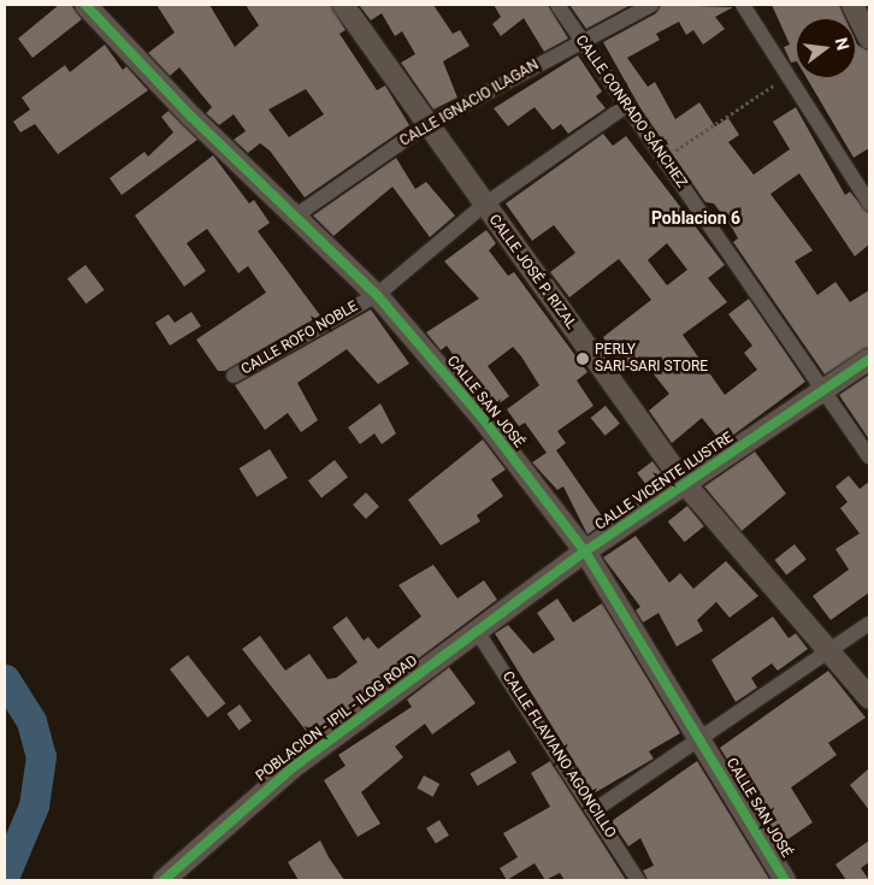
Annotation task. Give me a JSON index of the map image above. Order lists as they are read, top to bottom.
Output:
{
  "streets": {
    "street": [
      "CALLE IGNACIO ILAGAN",
      "CALLE CONRADO SÁNCHEZ",
      "CALLE JOSÉ P. RIZAL",
      "CALLE ROFO NOBLE",
      "CALLE SAN JOSÉ",
      "CALLE VICENTE ILUSTRE",
      "POBLACION - IPIL - ILOG ROAD",
      "CALLE FLAVIANO AGONCILLO"
    ]
  },
  "crossings": [
    ["CALLE IGNACIO ILAGAN", "CALLE CONRADO SÁNCHEZ"],
    ["CALLE IGNACIO ILAGAN", "CALLE JOSÉ P. RIZAL"],
    ["CALLE IGNACIO ILAGAN", "CALLE SAN JOSÉ"],
    ["CALLE CONRADO SÁNCHEZ", "CALLE ROFO NOBLE"],
    ["CALLE CONRADO SÁNCHEZ", "CALLE VICENTE ILUSTRE"],
    ["CALLE JOSÉ P. RIZAL", "CALLE ROFO NOBLE"],
    ["CALLE JOSÉ P. RIZAL", "CALLE VICENTE ILUSTRE"],
    ["CALLE ROFO NOBLE", "CALLE SAN JOSÉ"],
    ["CALLE SAN JOSÉ", "CALLE VICENTE ILUSTRE"],
    ["CALLE VICENTE ILUSTRE", "POBLACION - IPIL - ILOG ROAD"],
    ["CALLE VICENTE ILUSTRE", "CALLE FLAVIANO AGONCILLO"],
    ["POBLACION - IPIL - ILOG ROAD", "CALLE FLAVIANO AGONCILLO"]
  ],
  "districts": ["Poblacion 6"],
  "places": ["PERLY SARI-SARI STORE"],
  "north": "right"
}
